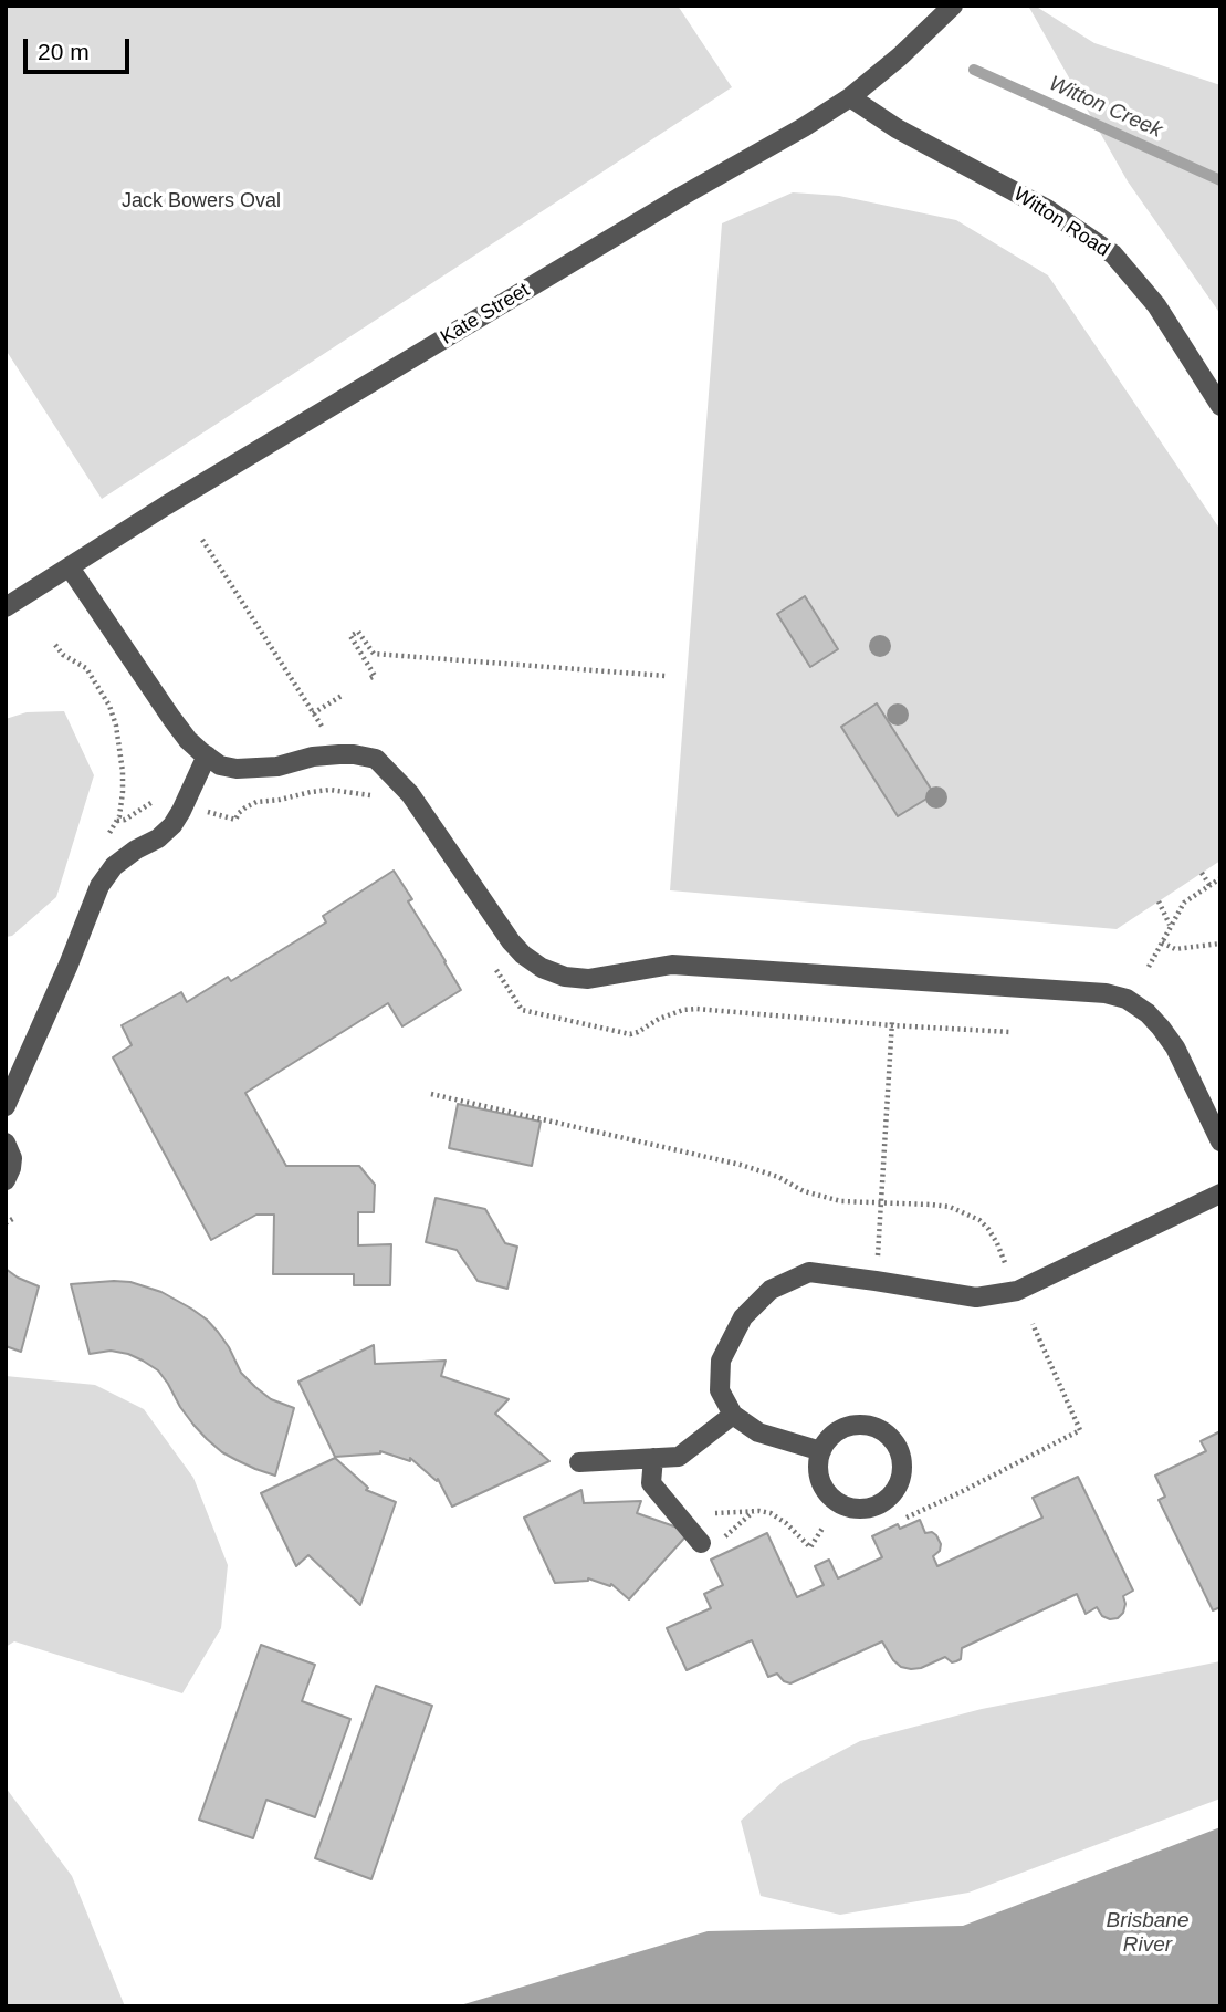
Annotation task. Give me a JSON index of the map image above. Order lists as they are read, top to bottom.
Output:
{
  "streets": {
    "street": ["Witton Road", "Kate Street"]
  },
  "crossings": [
    ["Witton Road", "Kate Street"]
  ],
  "water": ["Witton Creek", "Brisbane River"],
  "parks": ["Jack Bowers Oval"],
  "scale_bar": "20 m"
}
